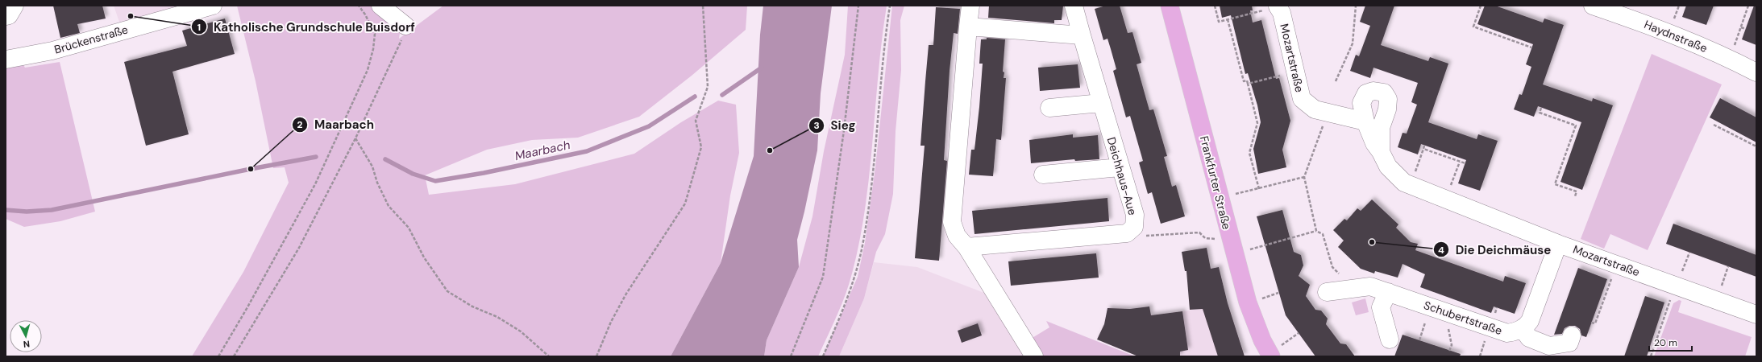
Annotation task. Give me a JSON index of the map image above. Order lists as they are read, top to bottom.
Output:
{
  "streets": {
    "main road": ["Frankfurter Straße"],
    "street": [
      "Haydnstraße",
      "Brückenstraße",
      "Mozartstraße",
      "Deichhaus-Aue",
      "Schubertstraße"
    ]
  },
  "water": ["Maarbach"],
  "places": [
    "Katholische Grundschule Buisdorf",
    "Sieg",
    "Maarbach",
    "Die Deichmäuse"
  ],
  "scale_bar": "20 m",
  "north": "bottom"
}
